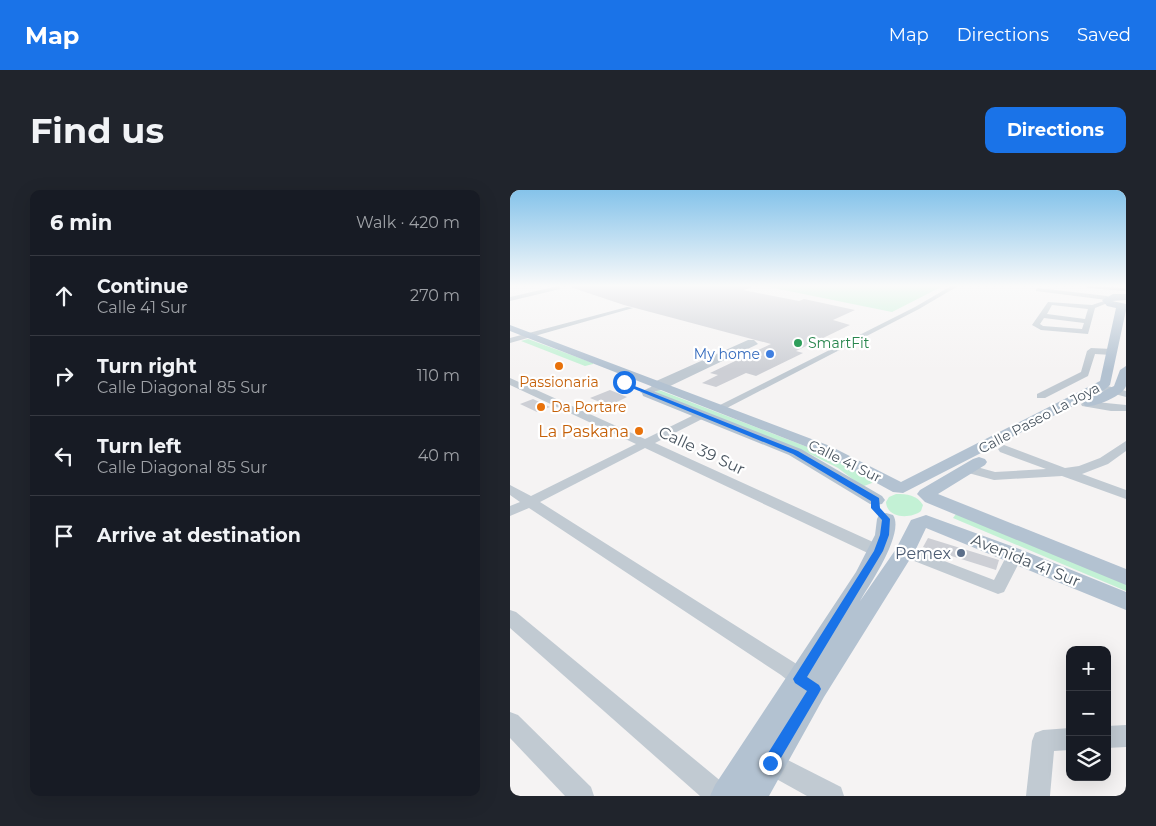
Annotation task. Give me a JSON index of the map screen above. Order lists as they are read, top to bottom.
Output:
{
  "streets": {
    "main road": ["Calle Paseo La Joya", "Calle 41 Sur", "Avenida 41 Sur"],
    "street": ["Calle 39 Sur"]
  },
  "crossings": [
    ["Calle Paseo La Joya", "Calle 41 Sur"],
    ["Calle Paseo La Joya", "Avenida 41 Sur"],
    ["Calle 41 Sur", "Avenida 41 Sur"]
  ],
  "places": [
    "SmartFit",
    "My home",
    "Passionaria",
    "Da Portare",
    "La Paskana",
    "Pemex"
  ],
  "page": {
    "header": "Map",
    "nav": ["Map", "Directions", "Saved"],
    "buttons": "Directions",
    "title": "Find us",
    "heading": ["6 min", "Walk · 420 m"],
    "list": [
      ["Continue", "Calle 41 Sur", "270 m"],
      ["Turn right", "Calle Diagonal 85 Sur", "110 m"],
      ["Turn left", "Calle Diagonal 85 Sur", "40 m"],
      "Arrive at destination"
    ],
    "map_buttons": ["+", "−"]
  }
}
